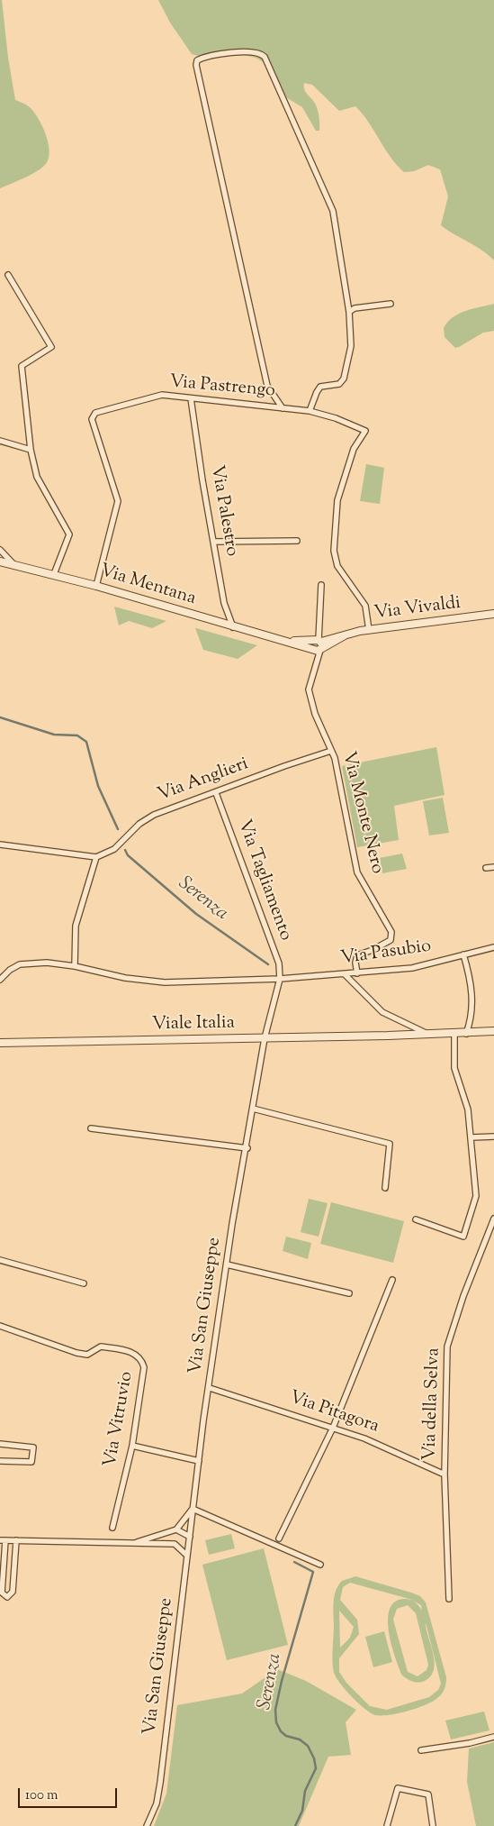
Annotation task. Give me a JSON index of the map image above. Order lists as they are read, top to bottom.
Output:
{
  "streets": {
    "street": [
      "Via Pastrengo",
      "Via Palestro",
      "Via Mentana",
      "Via Vivaldi",
      "Via Anglieri",
      "Via Monte Nero",
      "Via Tagliamento",
      "Via Pasubio",
      "Viale Italia",
      "Via San Giuseppe",
      "Via della Selva",
      "Via Pitagora",
      "Via Vitruvio"
    ]
  },
  "crossings": [
    ["Via Pastrengo", "Via Palestro"],
    ["Via Pastrengo", "Via Mentana"],
    ["Via Palestro", "Via Mentana"],
    ["Via Mentana", "Via Vivaldi"],
    ["Via Mentana", "Via Monte Nero"],
    ["Via Vivaldi", "Via Monte Nero"],
    ["Via Anglieri", "Via Monte Nero"],
    ["Via Anglieri", "Via Tagliamento"],
    ["Via Monte Nero", "Via Pasubio"],
    ["Via Tagliamento", "Via Pasubio"],
    ["Via Tagliamento", "Via San Giuseppe"],
    ["Via Pasubio", "Via San Giuseppe"],
    ["Viale Italia", "Via San Giuseppe"],
    ["Via San Giuseppe", "Via Pitagora"],
    ["Via della Selva", "Via Pitagora"]
  ],
  "water": ["Serenza"],
  "scale_bar": "100 m"
}
